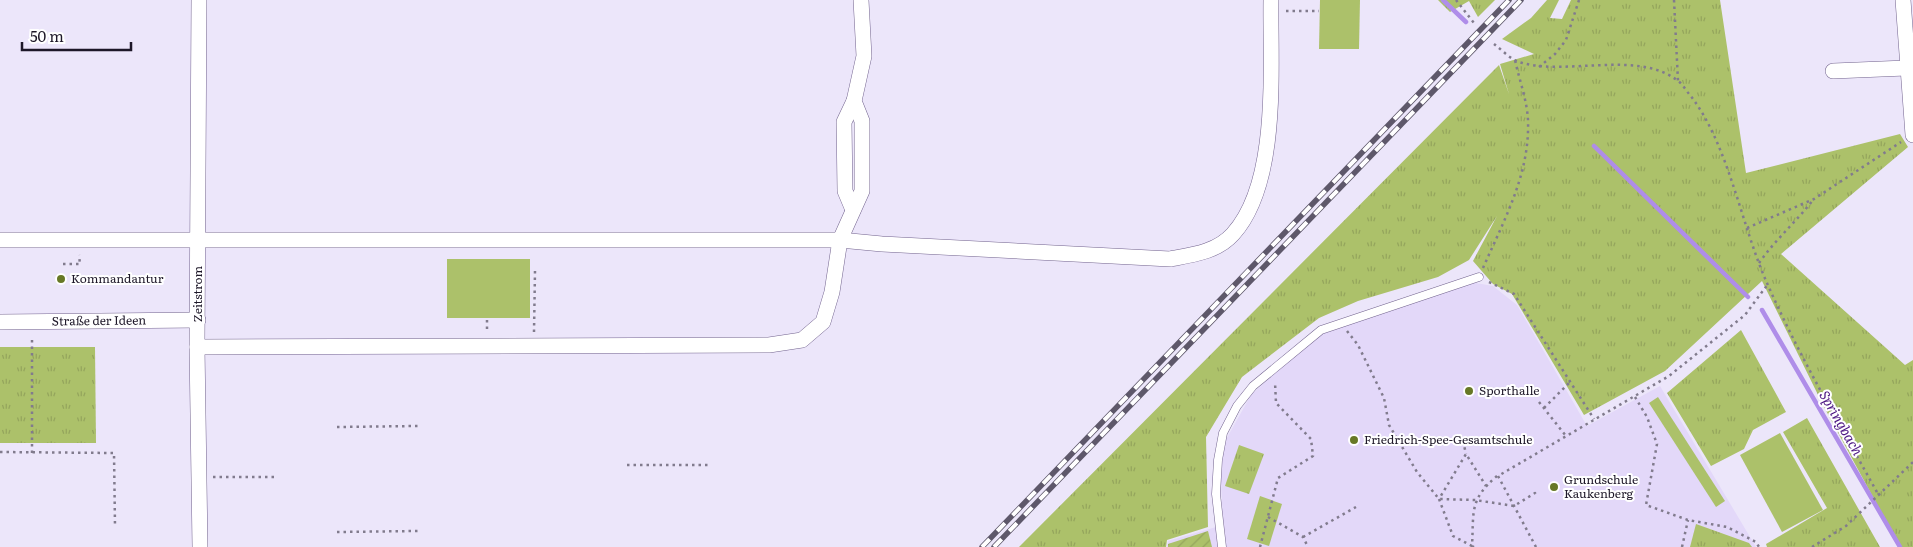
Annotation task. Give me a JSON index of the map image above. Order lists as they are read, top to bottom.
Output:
{
  "streets": {
    "street": ["Zeitstrom", "Straße der Ideen"]
  },
  "crossings": [
    ["Zeitstrom", "Straße der Ideen"]
  ],
  "water": ["Springbach"],
  "places": [
    "Kommandantur",
    "Sporthalle",
    "Friedrich-Spee-Gesamtschule",
    "Grundschule Kaukenberg"
  ],
  "scale_bar": "50 m"
}
